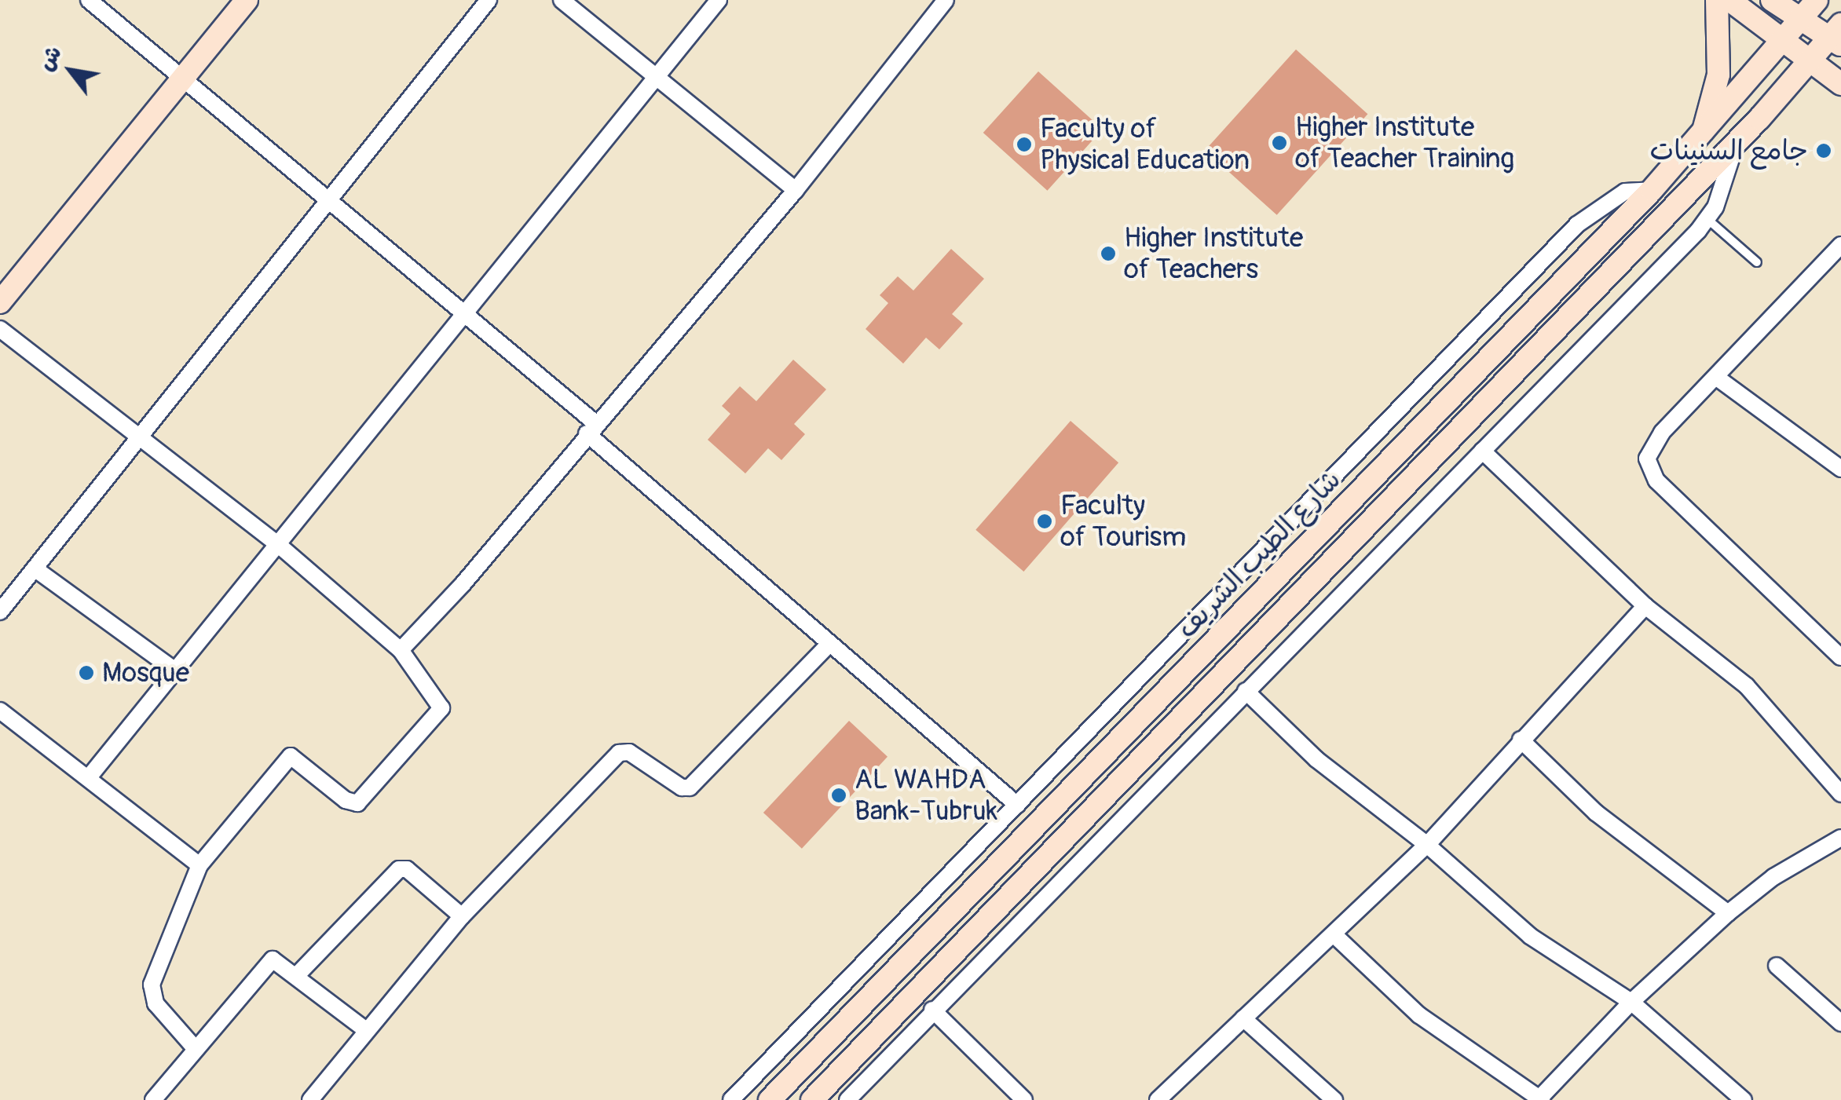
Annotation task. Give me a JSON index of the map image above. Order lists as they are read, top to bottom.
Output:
{
  "streets": {
    "main road": ["شارع الطيب الشريف"]
  },
  "places": [
    "Higher Institute of Teacher Training",
    "Faculty of Physical Education",
    "جامع السنينات",
    "Higher Institute of Teachers",
    "Faculty of Tourism",
    "Mosque",
    "AL WAHDA Bank-Tubruk"
  ],
  "north": "top left"
}
